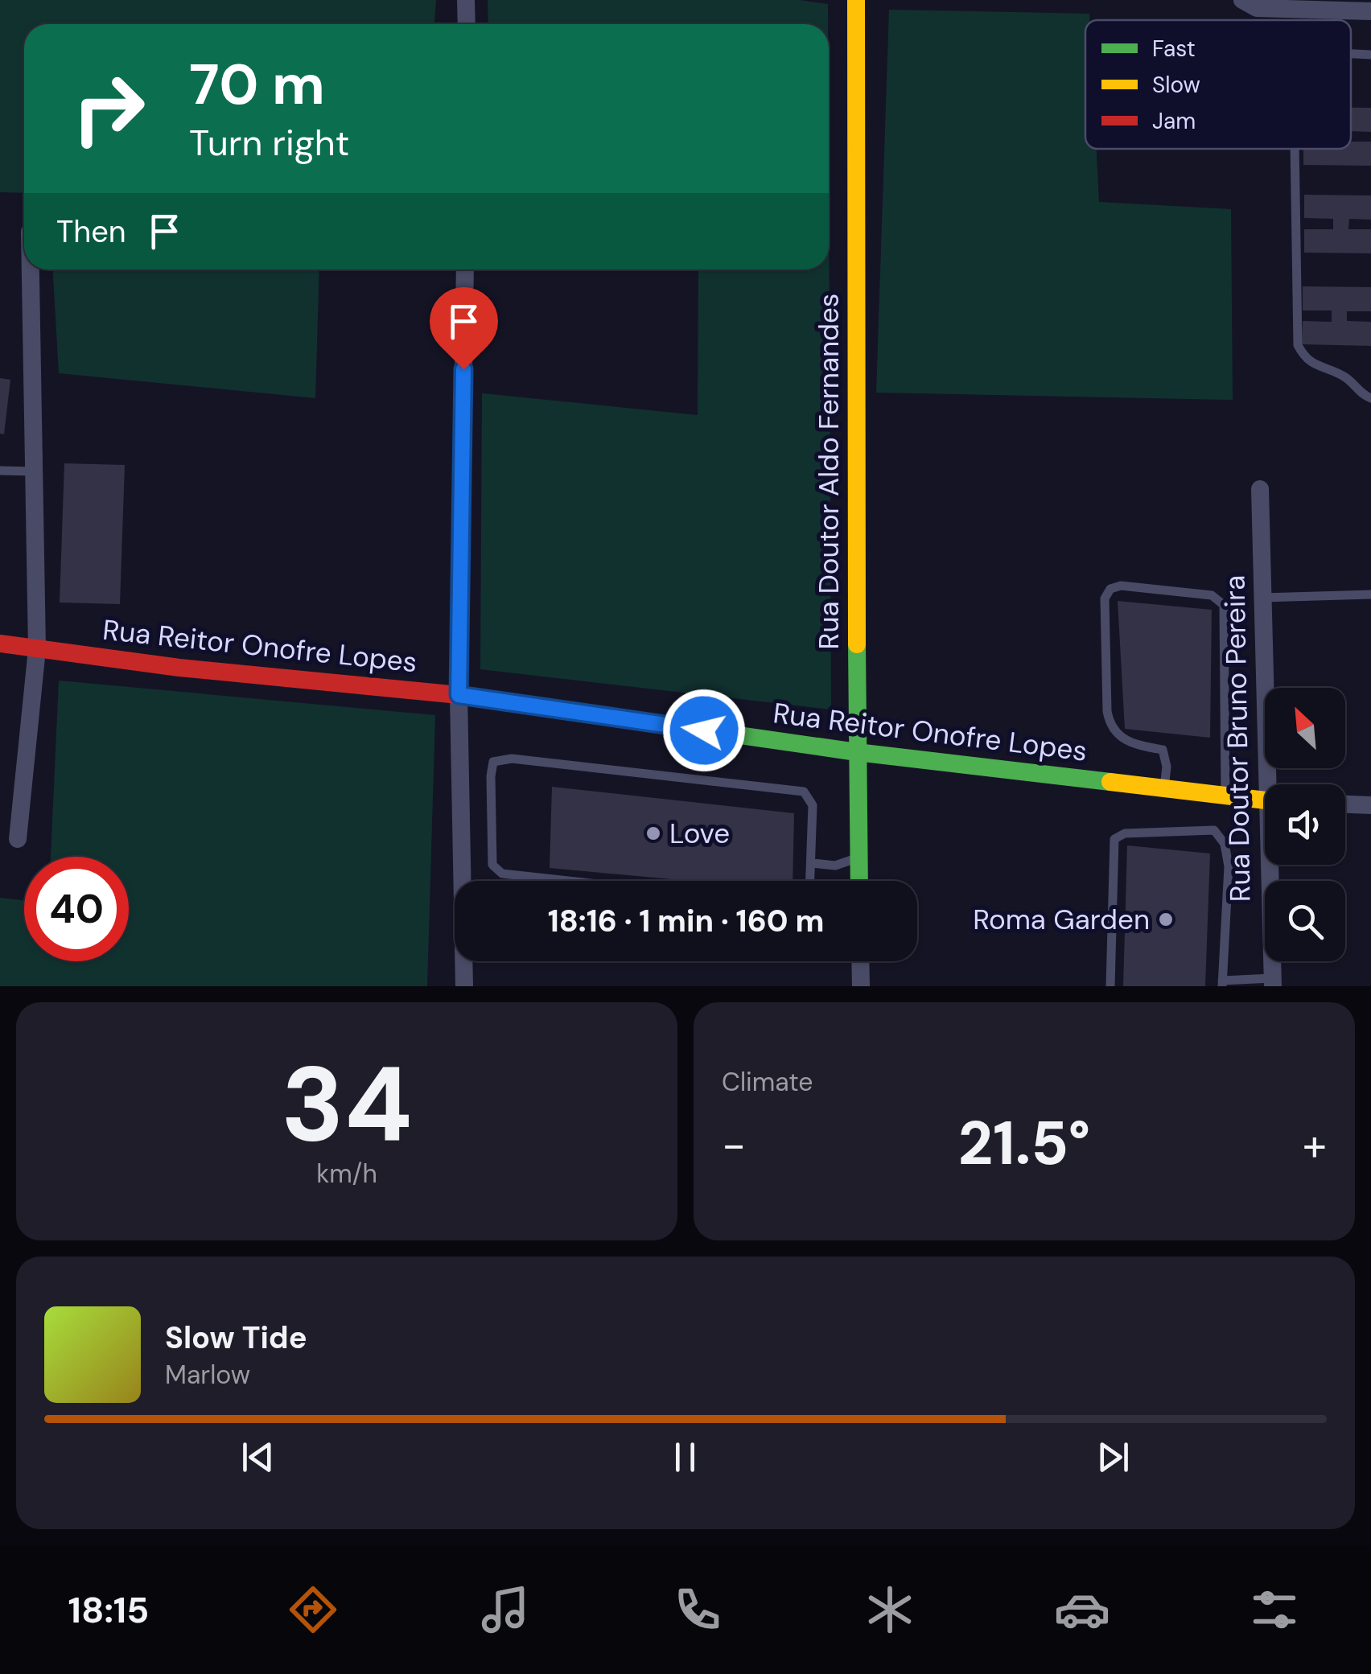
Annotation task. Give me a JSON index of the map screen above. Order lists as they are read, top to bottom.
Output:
{
  "streets": {
    "street": ["Rua Doutor Aldo Fernandes", "Rua Reitor Onofre Lopes", "Rua Doutor Bruno Pereira"]
  },
  "crossings": [
    ["Rua Doutor Aldo Fernandes", "Rua Reitor Onofre Lopes"]
  ],
  "places": ["Love", "Roma Garden"],
  "legend": ["Fast", "Slow", "Jam"],
  "north": "top left",
  "page": {
    "turn": ["70 m", "Turn right"],
    "then": "Then",
    "limit": "40",
    "trip": "18:16 · 1 min · 160 m",
    "tile": [
      ["34", "km/h"],
      "Climate"
    ],
    "heat": ["−", "21.5°", "+"],
    "song": ["Slow Tide", "Marlow"],
    "tabs": "18:15"
  }
}
